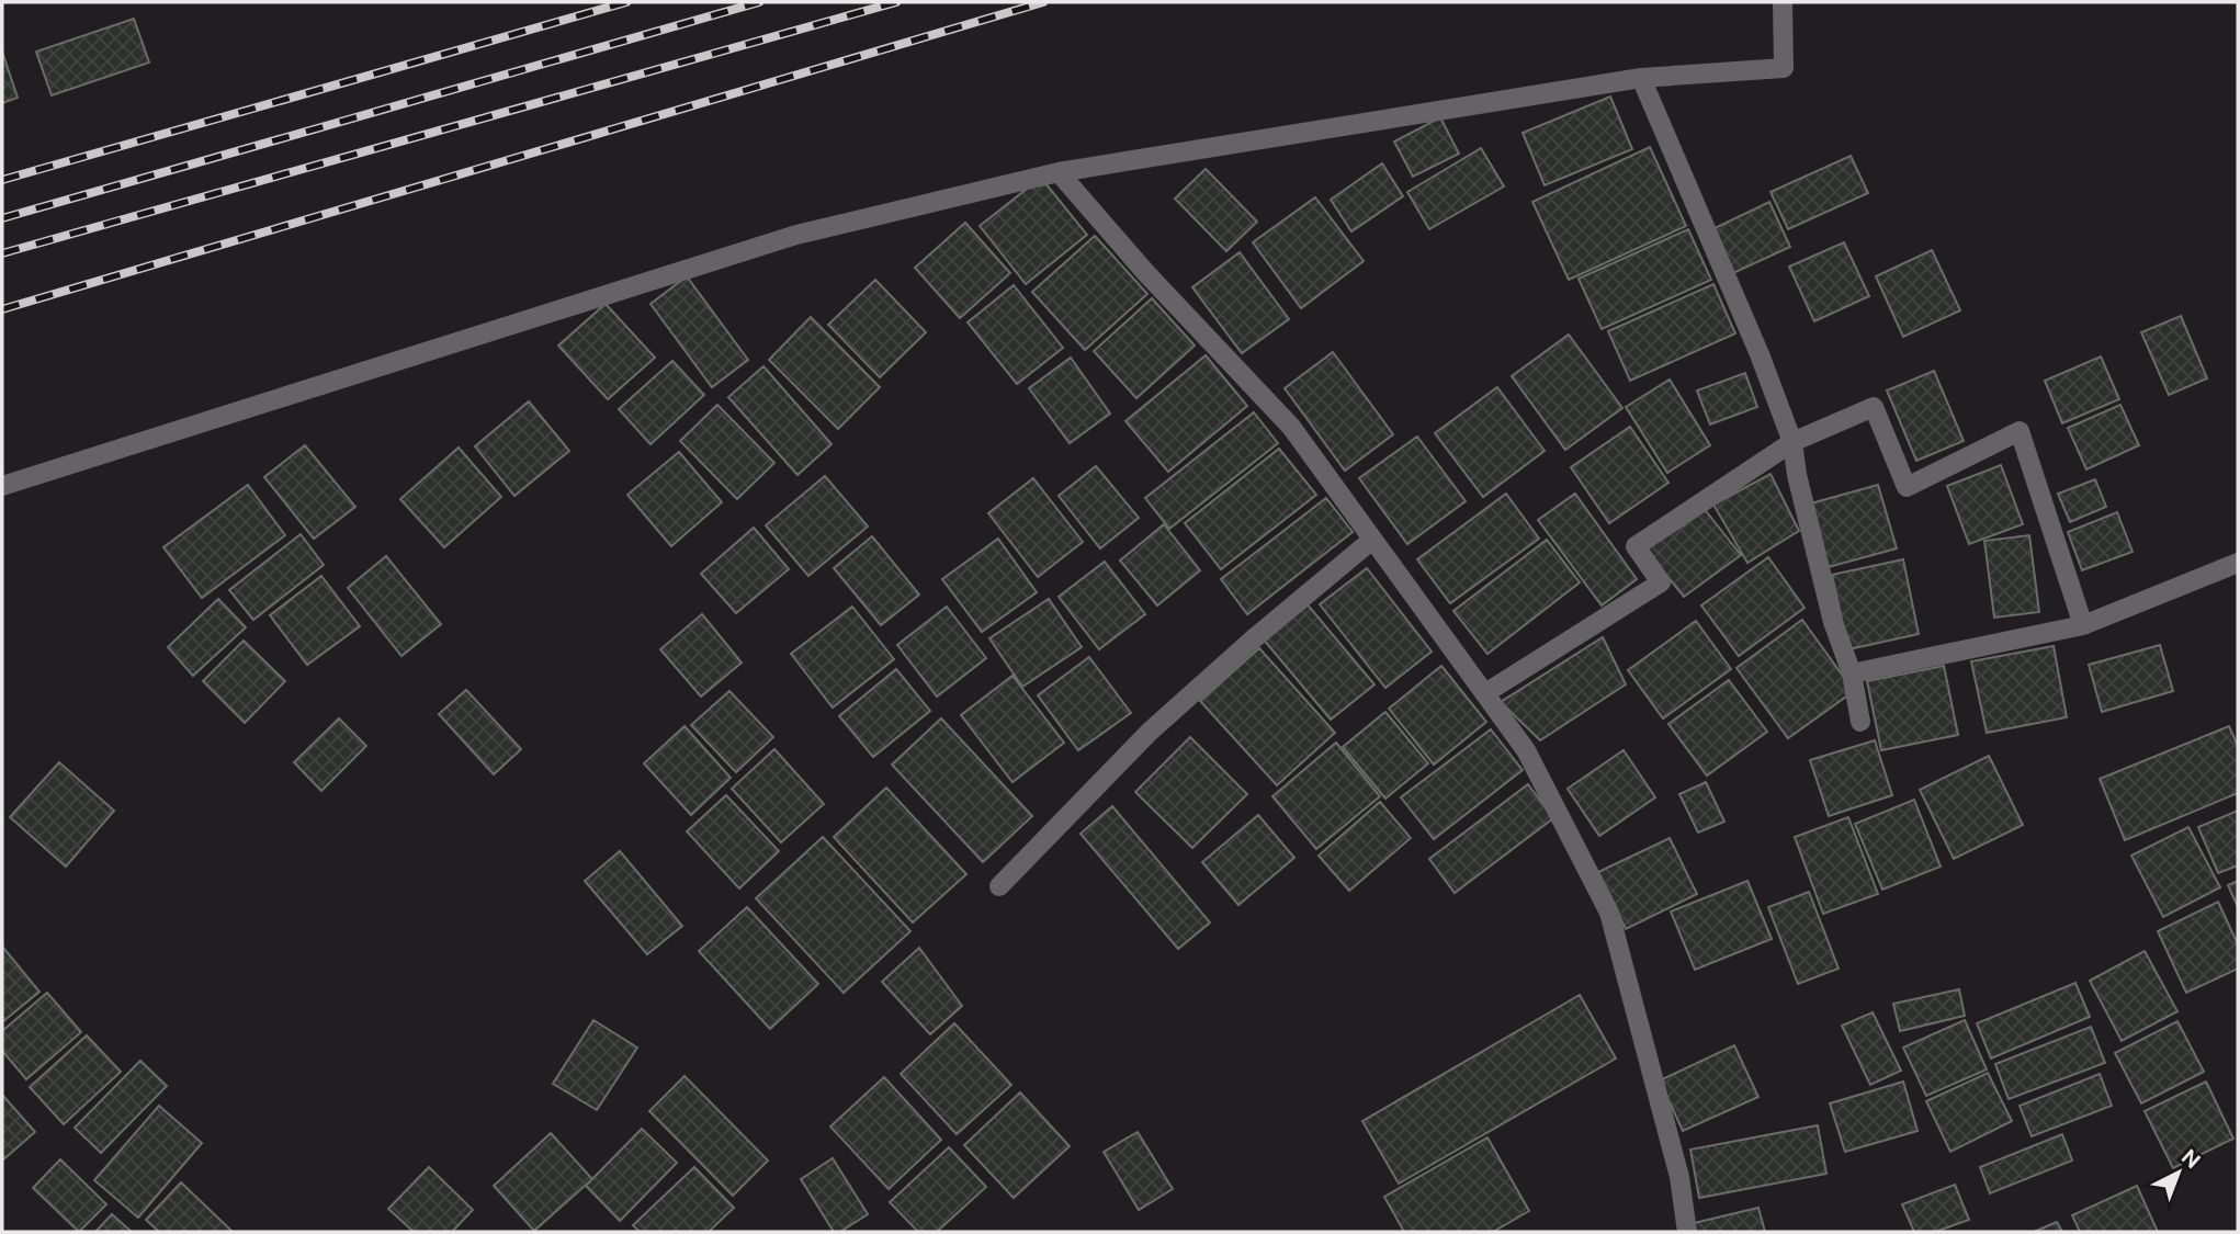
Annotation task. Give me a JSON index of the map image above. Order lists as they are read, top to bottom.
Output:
{
  "north": "top right"
}
